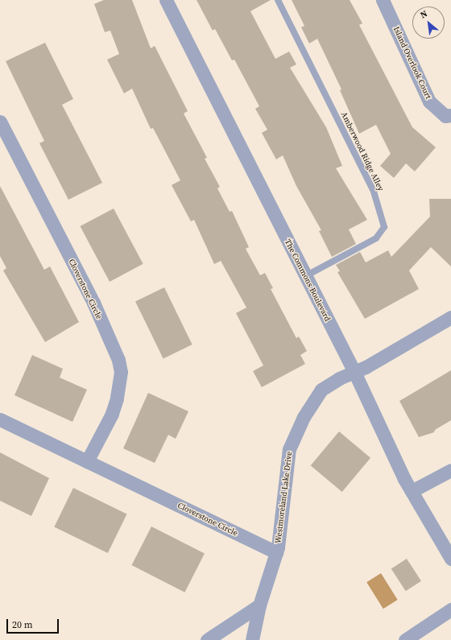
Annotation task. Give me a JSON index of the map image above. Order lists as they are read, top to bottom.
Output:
{
  "streets": {
    "street": [
      "Island Overlook Court",
      "The Commons Boulevard",
      "Cloverstone Circle",
      "Westmoreland Lake Drive"
    ],
    "lane": ["Amberwood Ridge Alley"]
  },
  "crossings": [
    ["Amberwood Ridge Alley", "The Commons Boulevard"],
    ["The Commons Boulevard", "Westmoreland Lake Drive"],
    ["Cloverstone Circle", "Westmoreland Lake Drive"]
  ],
  "scale_bar": "20 m",
  "north": "top left"
}
